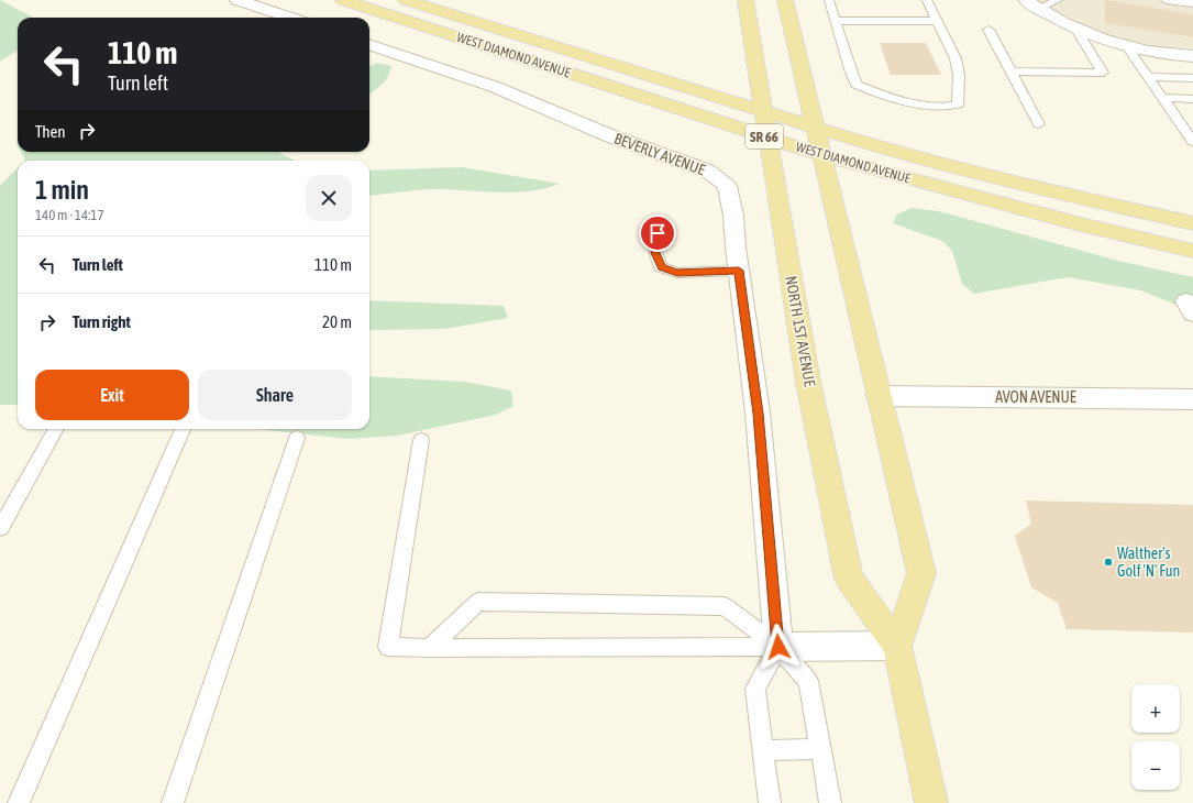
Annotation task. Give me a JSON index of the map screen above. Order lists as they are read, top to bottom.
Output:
{
  "streets": {
    "main road": ["WEST DIAMOND AVENUE", "SR 66", "NORTH 1ST AVENUE"],
    "street": ["BEVERLY AVENUE", "AVON AVENUE"]
  },
  "crossings": [
    ["WEST DIAMOND AVENUE", "NORTH 1ST AVENUE"]
  ],
  "places": ["Walther's Golf 'N' Fun"],
  "page": {
    "turn": ["110 m", "Turn left"],
    "then": "Then",
    "heading": ["1 min", "140 m · 14:17"],
    "list": [
      {
        "name": "Turn left",
        "value": "110 m"
      },
      {
        "name": "Turn right",
        "value": "20 m"
      }
    ],
    "buttons": ["Exit", "Share"],
    "map_buttons": ["+", "−"]
  }
}
